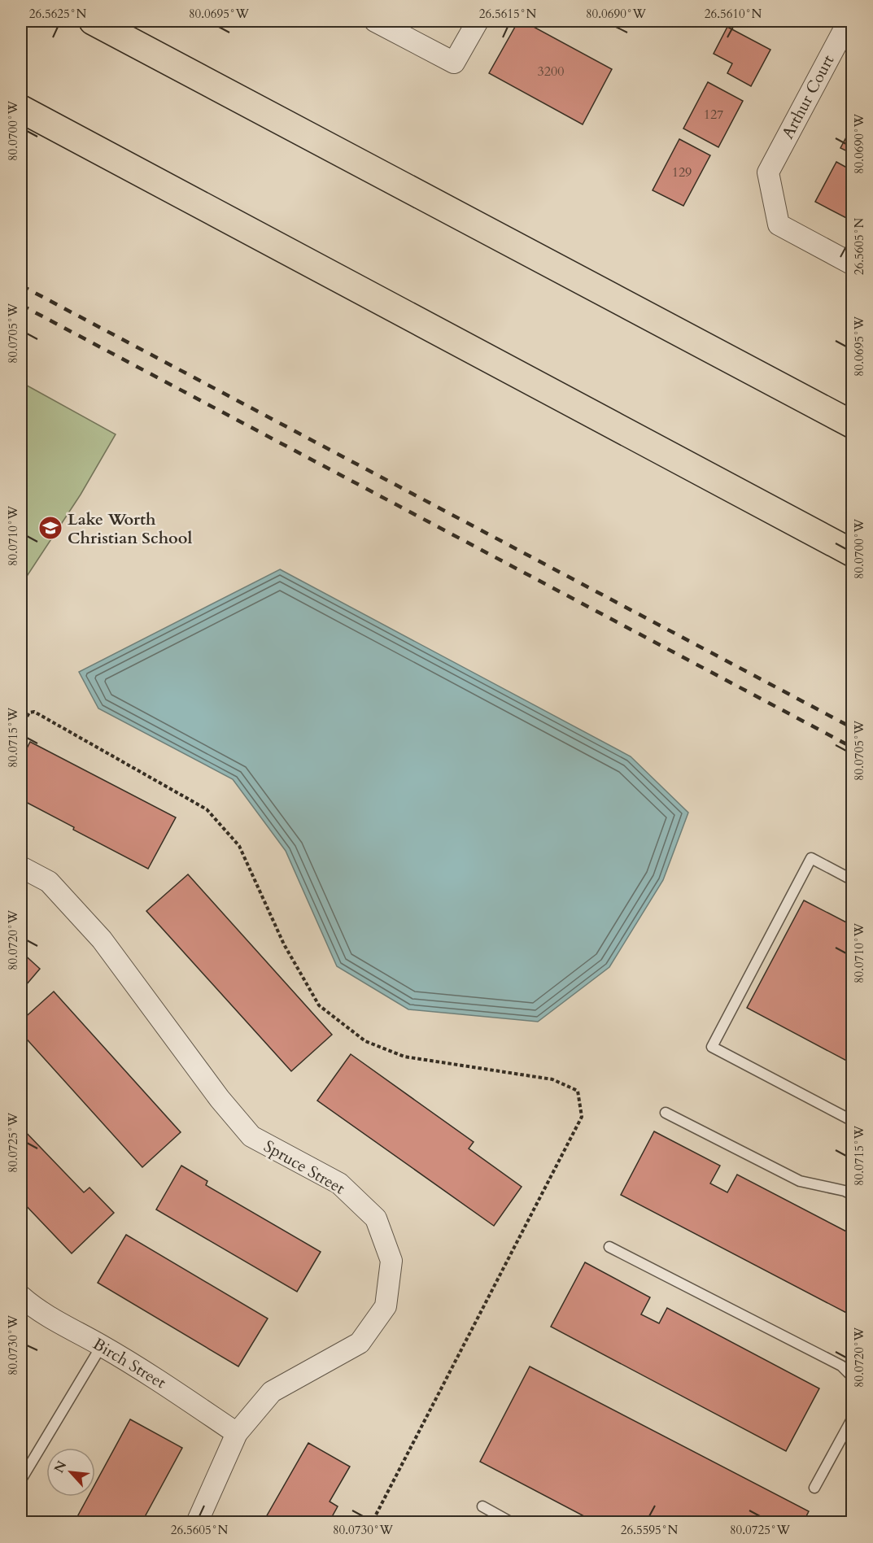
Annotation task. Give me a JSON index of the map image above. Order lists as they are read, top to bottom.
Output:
{
  "streets": {
    "street": ["Arthur Court", "Spruce Street", "Birch Street"]
  },
  "crossings": [
    ["Spruce Street", "Birch Street"]
  ],
  "places": {
    "school or university": ["Lake Worth Christian School"]
  },
  "house_numbers": ["3200", "127", "129"],
  "north": "top left",
  "coordinates": [
    "26.5625°N",
    "80.0695°W",
    "26.5615°N",
    "80.0690°W",
    "26.5610°N",
    "80.0700°W",
    "26.5605°N",
    "80.0705°W",
    "80.0710°W",
    "80.0715°W",
    "80.0720°W",
    "80.0725°W",
    "80.0730°W",
    "26.5595°N"
  ]
}
